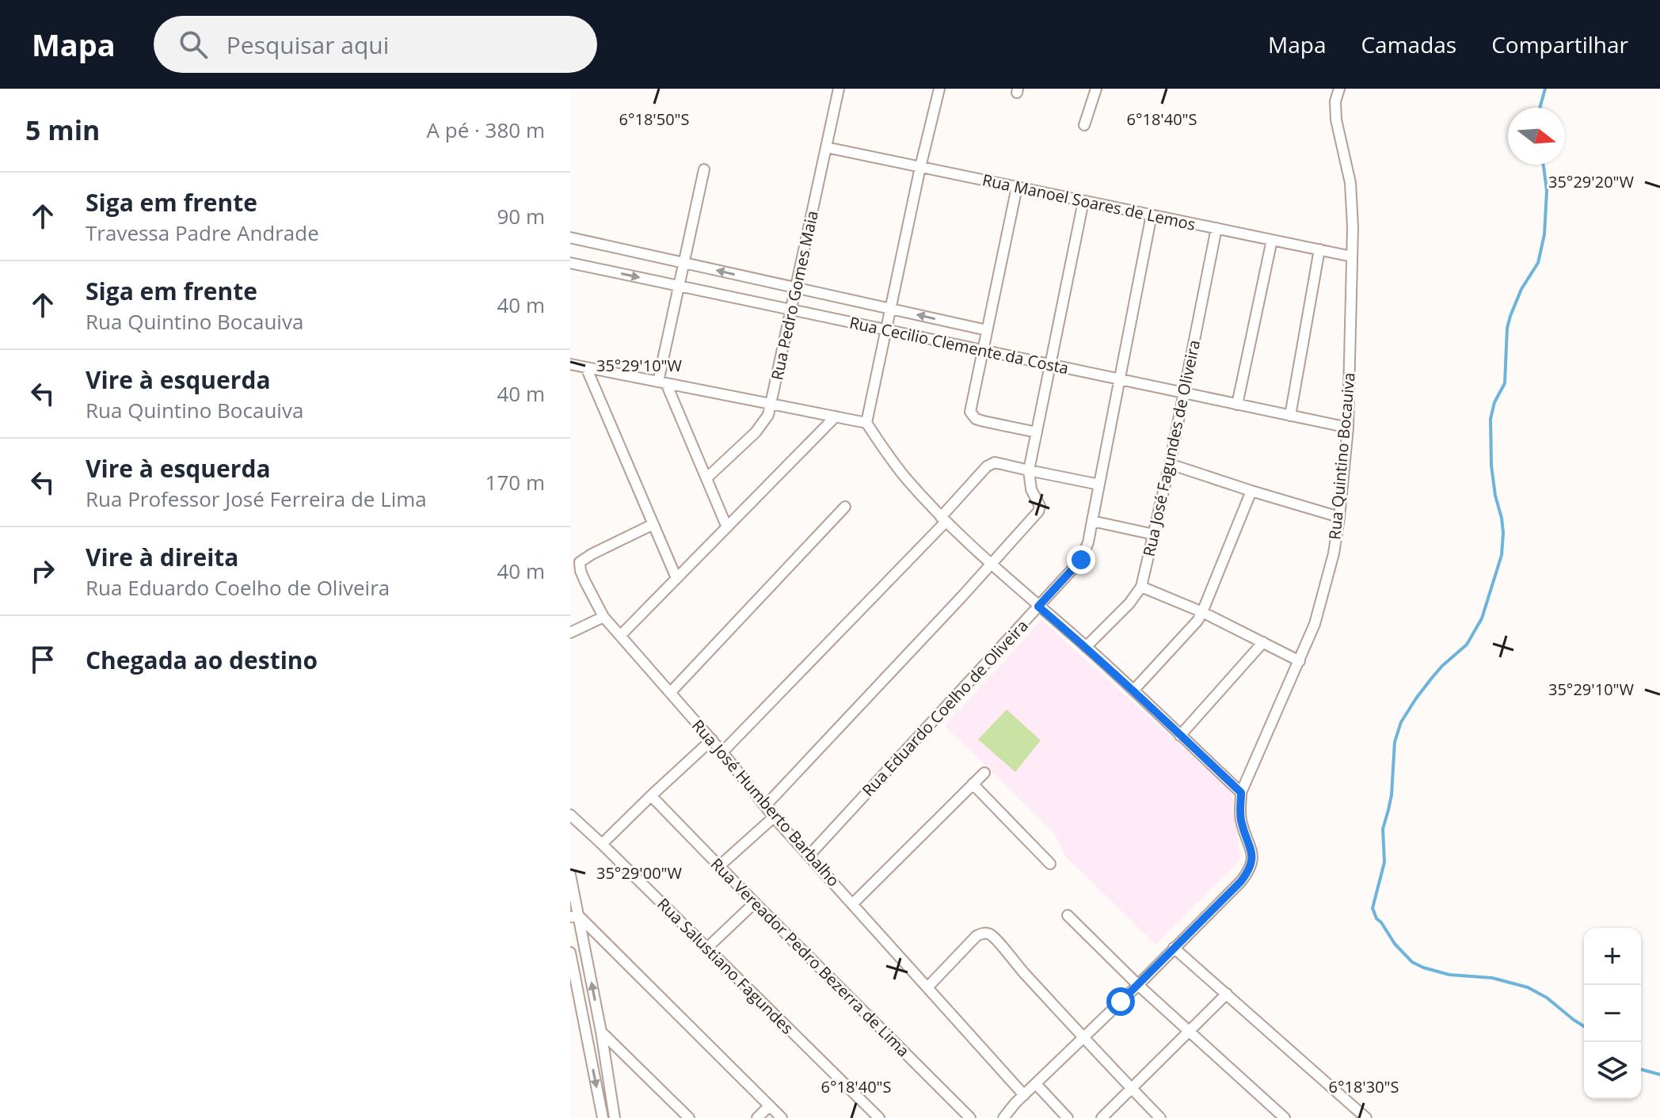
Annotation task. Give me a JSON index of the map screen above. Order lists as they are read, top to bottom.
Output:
{
  "streets": {
    "street": [
      "Rua Manoel Soares de Lemos",
      "Rua Pedro Gomes Maia",
      "Rua Cecilio Clemente da Costa",
      "Rua José Fagundes de Oliveira",
      "Rua Quintino Bocauiva",
      "Rua Eduardo Coelho de Oliveira",
      "Rua José Humberto Barbalho",
      "Rua Vereador Pedro Bezerra de Lima",
      "Rua Salustiano Fagundes"
    ]
  },
  "crossings": [
    ["Rua Manoel Soares de Lemos", "Rua Pedro Gomes Maia"],
    ["Rua Manoel Soares de Lemos", "Rua José Fagundes de Oliveira"],
    ["Rua Manoel Soares de Lemos", "Rua Quintino Bocauiva"],
    ["Rua Pedro Gomes Maia", "Rua Cecilio Clemente da Costa"],
    ["Rua Cecilio Clemente da Costa", "Rua José Fagundes de Oliveira"],
    ["Rua Cecilio Clemente da Costa", "Rua Quintino Bocauiva"],
    ["Rua Quintino Bocauiva", "Rua José Humberto Barbalho"],
    ["Rua Eduardo Coelho de Oliveira", "Rua José Humberto Barbalho"]
  ],
  "north": "right",
  "page": {
    "header": "Mapa",
    "search": "Pesquisar aqui",
    "nav": ["Mapa", "Camadas", "Compartilhar"],
    "heading": ["5 min", "A pé · 380 m"],
    "list": [
      ["Siga em frente", "Travessa Padre Andrade", "90 m"],
      ["Siga em frente", "Rua Quintino Bocauiva", "40 m"],
      ["Vire à esquerda", "Rua Quintino Bocauiva", "40 m"],
      ["Vire à esquerda", "Rua Professor José Ferreira de Lima", "170 m"],
      ["Vire à direita", "Rua Eduardo Coelho de Oliveira", "40 m"],
      "Chegada ao destino"
    ],
    "map_buttons": ["+", "−"]
  },
  "coordinates": [
    "6°18'50\"S",
    "6°18'40\"S",
    "35°29'20\"W",
    "35°29'10\"W",
    "35°29'00\"W",
    "6°18'30\"S"
  ]
}
